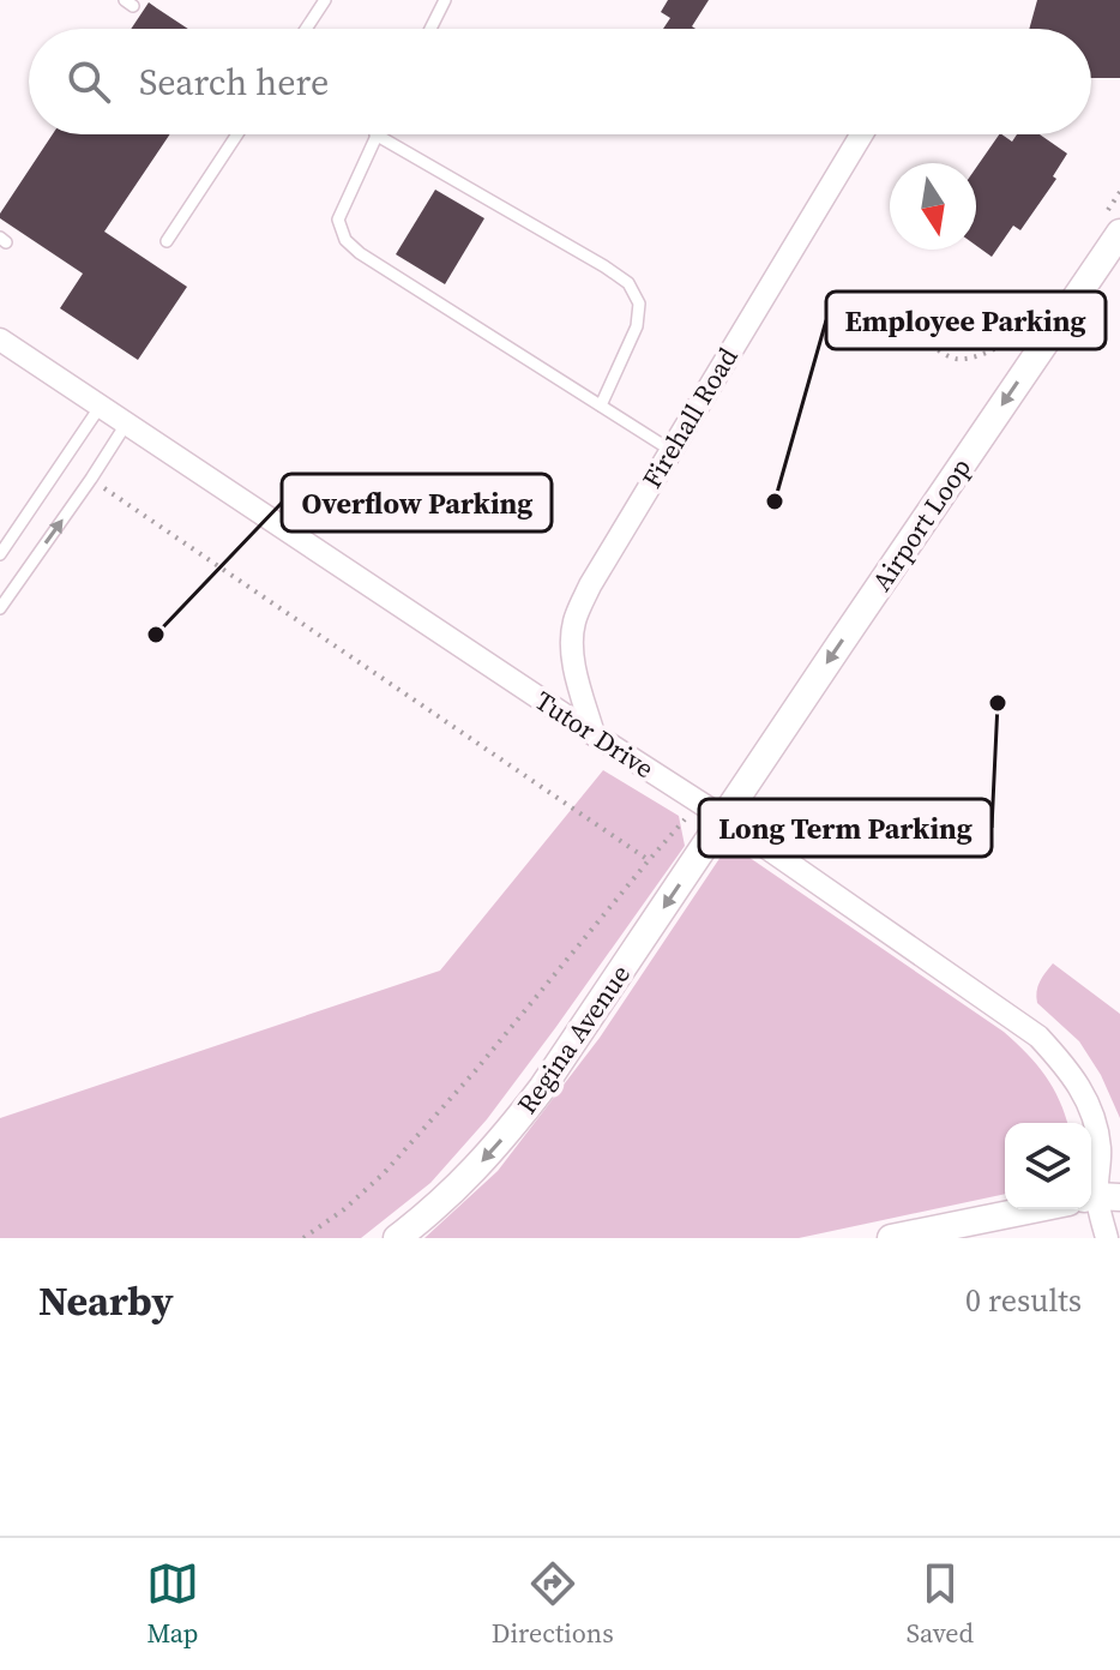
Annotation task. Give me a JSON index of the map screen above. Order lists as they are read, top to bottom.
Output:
{
  "streets": {
    "street": [
      "Firehall Road",
      "Airport Loop",
      "Tutor Drive",
      "Regina Avenue"
    ]
  },
  "crossings": [
    ["Firehall Road", "Tutor Drive"],
    ["Airport Loop", "Tutor Drive"],
    ["Airport Loop", "Regina Avenue"],
    ["Tutor Drive", "Regina Avenue"]
  ],
  "one_way": ["Airport Loop", "Regina Avenue"],
  "places": ["Employee Parking", "Overflow Parking", "Long Term Parking"],
  "north": "bottom",
  "page": {
    "search": "Search here",
    "heading": ["Nearby", "0 results"],
    "nav": ["Map", "Directions", "Saved"]
  }
}
